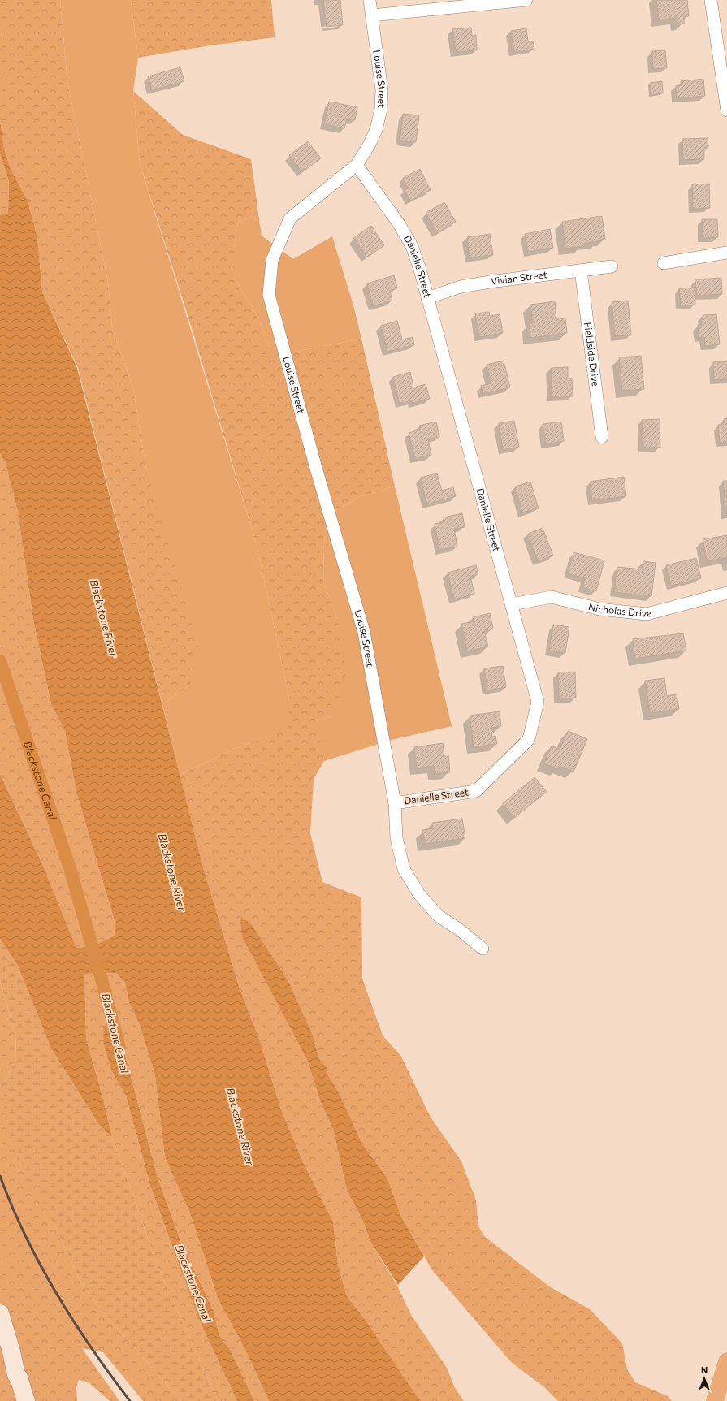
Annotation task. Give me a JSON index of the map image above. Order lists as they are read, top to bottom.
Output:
{
  "streets": {
    "street": [
      "Louise Street",
      "Danielle Street",
      "Vivian Street",
      "Fieldside Drive",
      "Nicholas Drive"
    ]
  },
  "crossings": [
    ["Louise Street", "Danielle Street"],
    ["Danielle Street", "Vivian Street"],
    ["Danielle Street", "Nicholas Drive"],
    ["Vivian Street", "Fieldside Drive"]
  ],
  "water": ["Blackstone River", "Blackstone Canal"],
  "north": "top"
}
